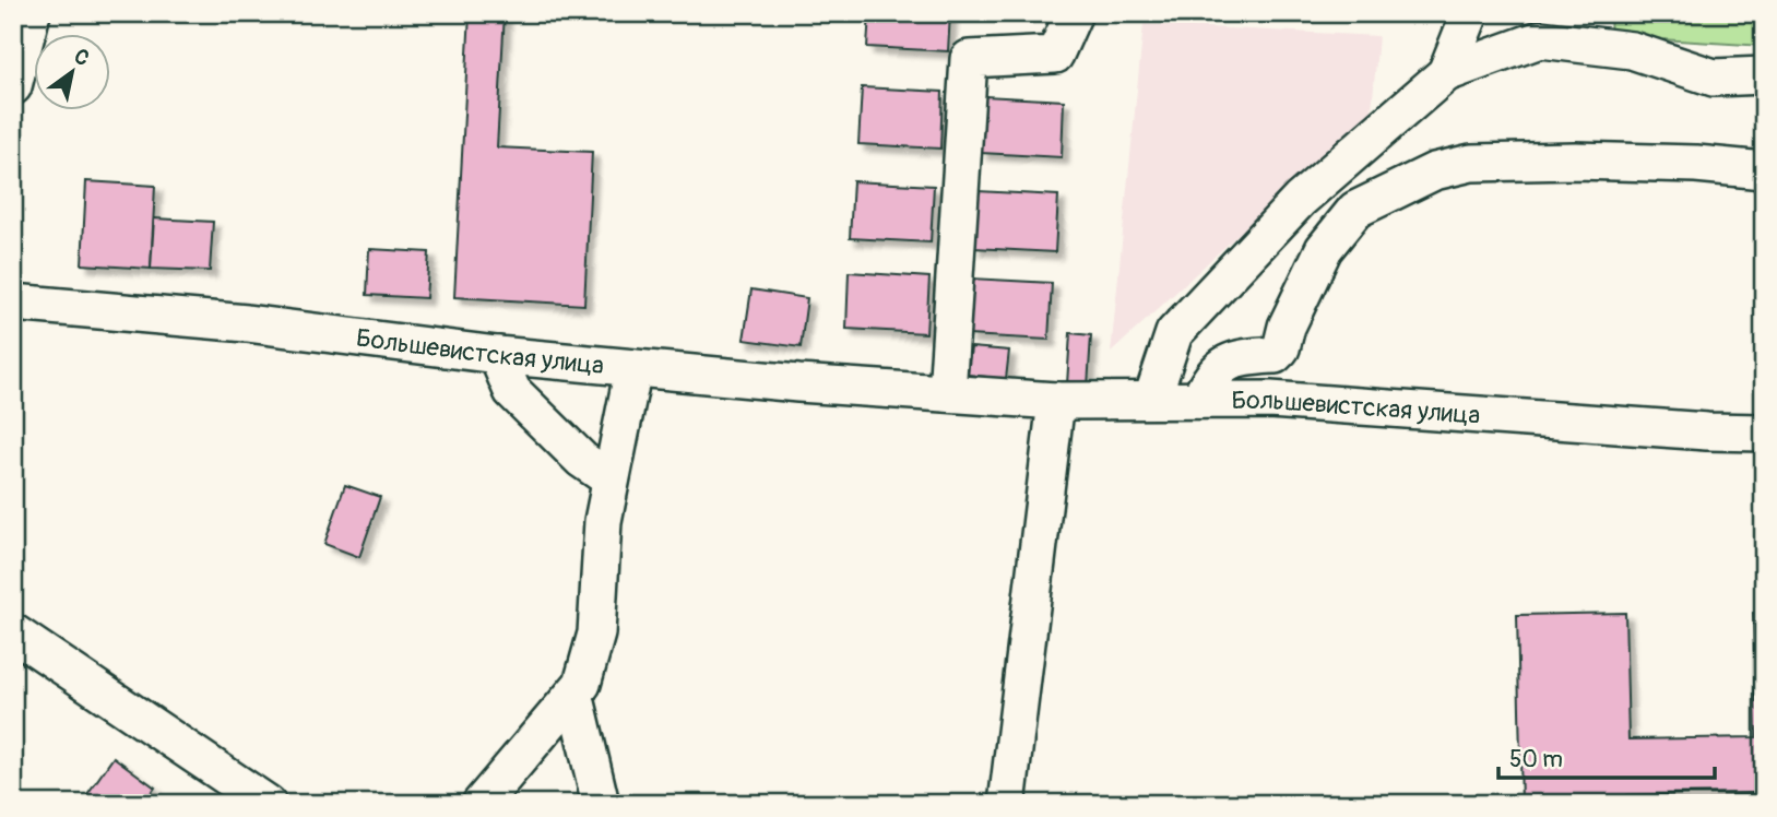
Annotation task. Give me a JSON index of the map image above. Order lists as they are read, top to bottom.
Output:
{
  "streets": {
    "street": ["Большевистская улица"]
  },
  "scale_bar": "50 m",
  "north": "top right"
}
